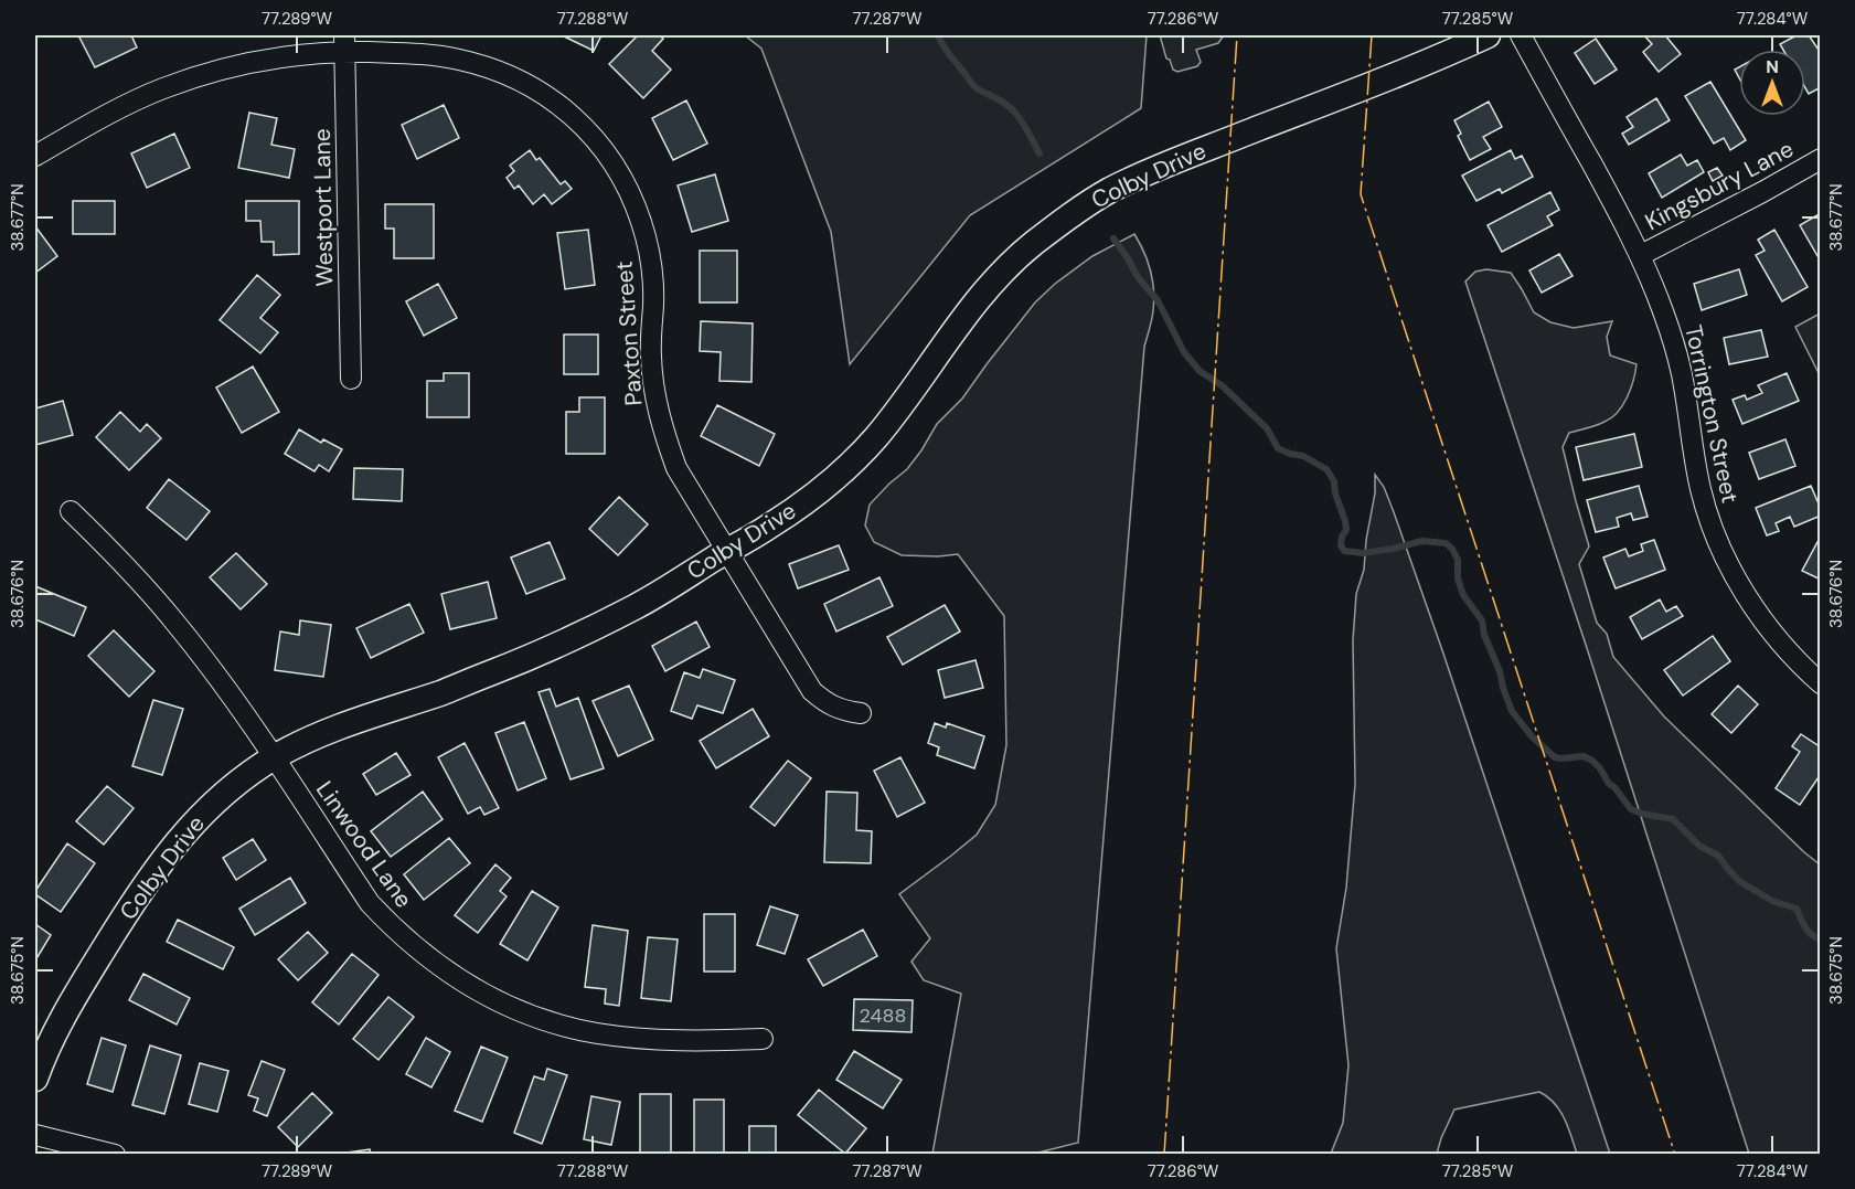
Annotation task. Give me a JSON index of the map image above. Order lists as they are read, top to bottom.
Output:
{
  "streets": {
    "street": [
      "Colby Drive",
      "Kingsbury Lane",
      "Westport Lane",
      "Paxton Street",
      "Torrington Street",
      "Linwood Lane"
    ]
  },
  "crossings": [
    ["Colby Drive", "Paxton Street"],
    ["Colby Drive", "Linwood Lane"],
    ["Kingsbury Lane", "Torrington Street"],
    ["Westport Lane", "Paxton Street"]
  ],
  "house_numbers": ["2488"],
  "north": "top",
  "coordinates": [
    "77.289°W",
    "77.288°W",
    "77.287°W",
    "77.286°W",
    "77.285°W",
    "77.284°W",
    "38.677°N",
    "38.676°N",
    "38.675°N"
  ]
}
